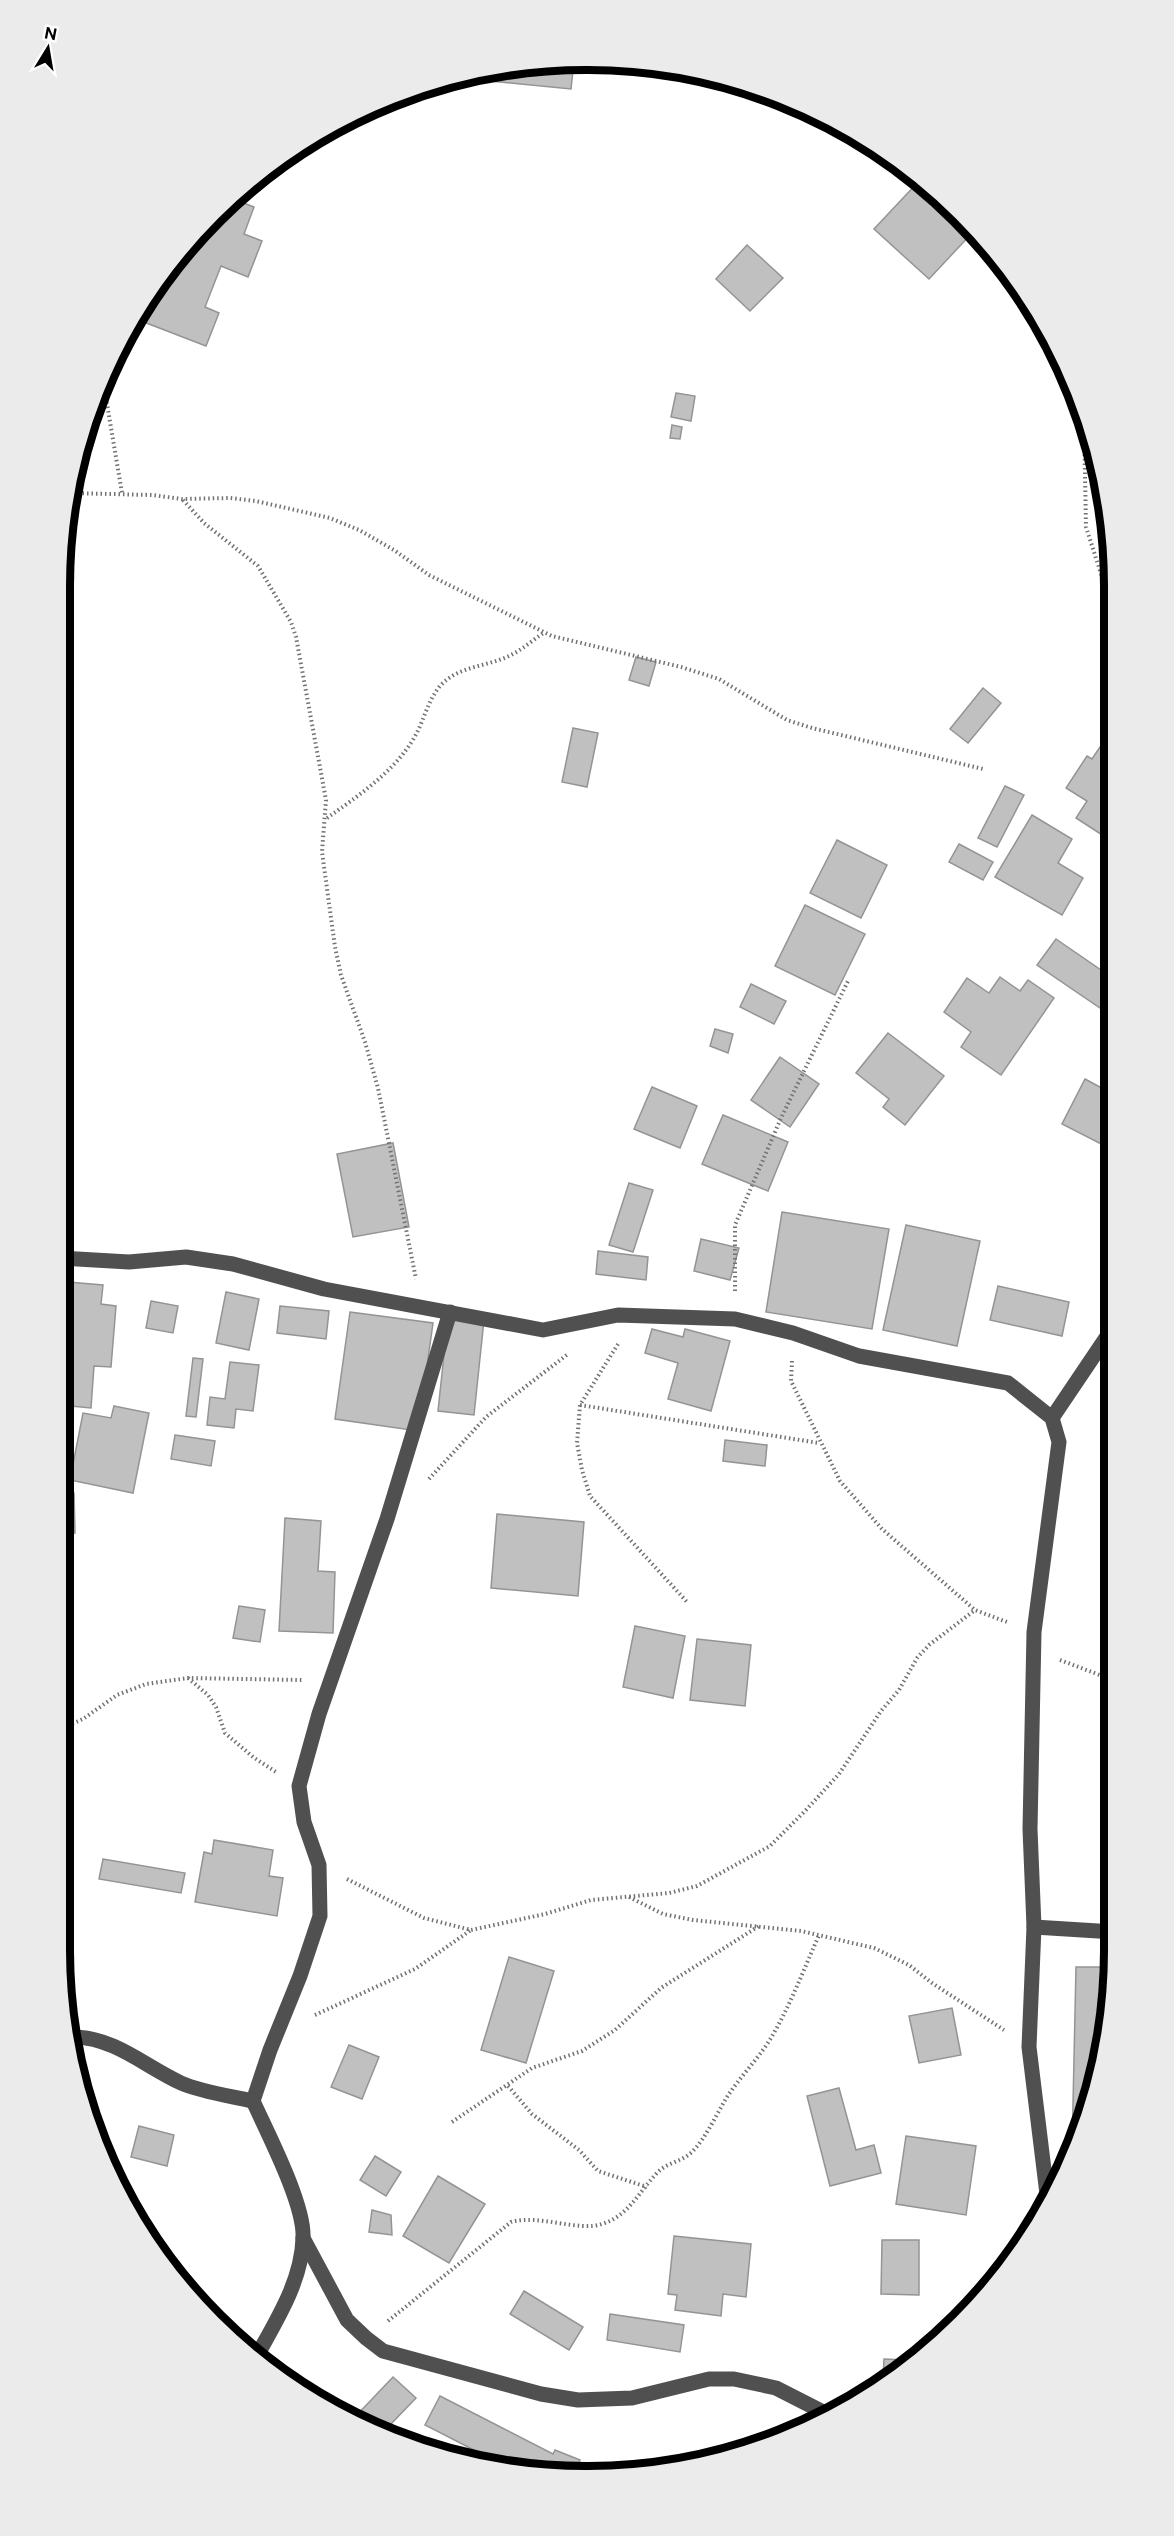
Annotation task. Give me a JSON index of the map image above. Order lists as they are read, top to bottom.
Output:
{
  "north": "top"
}
